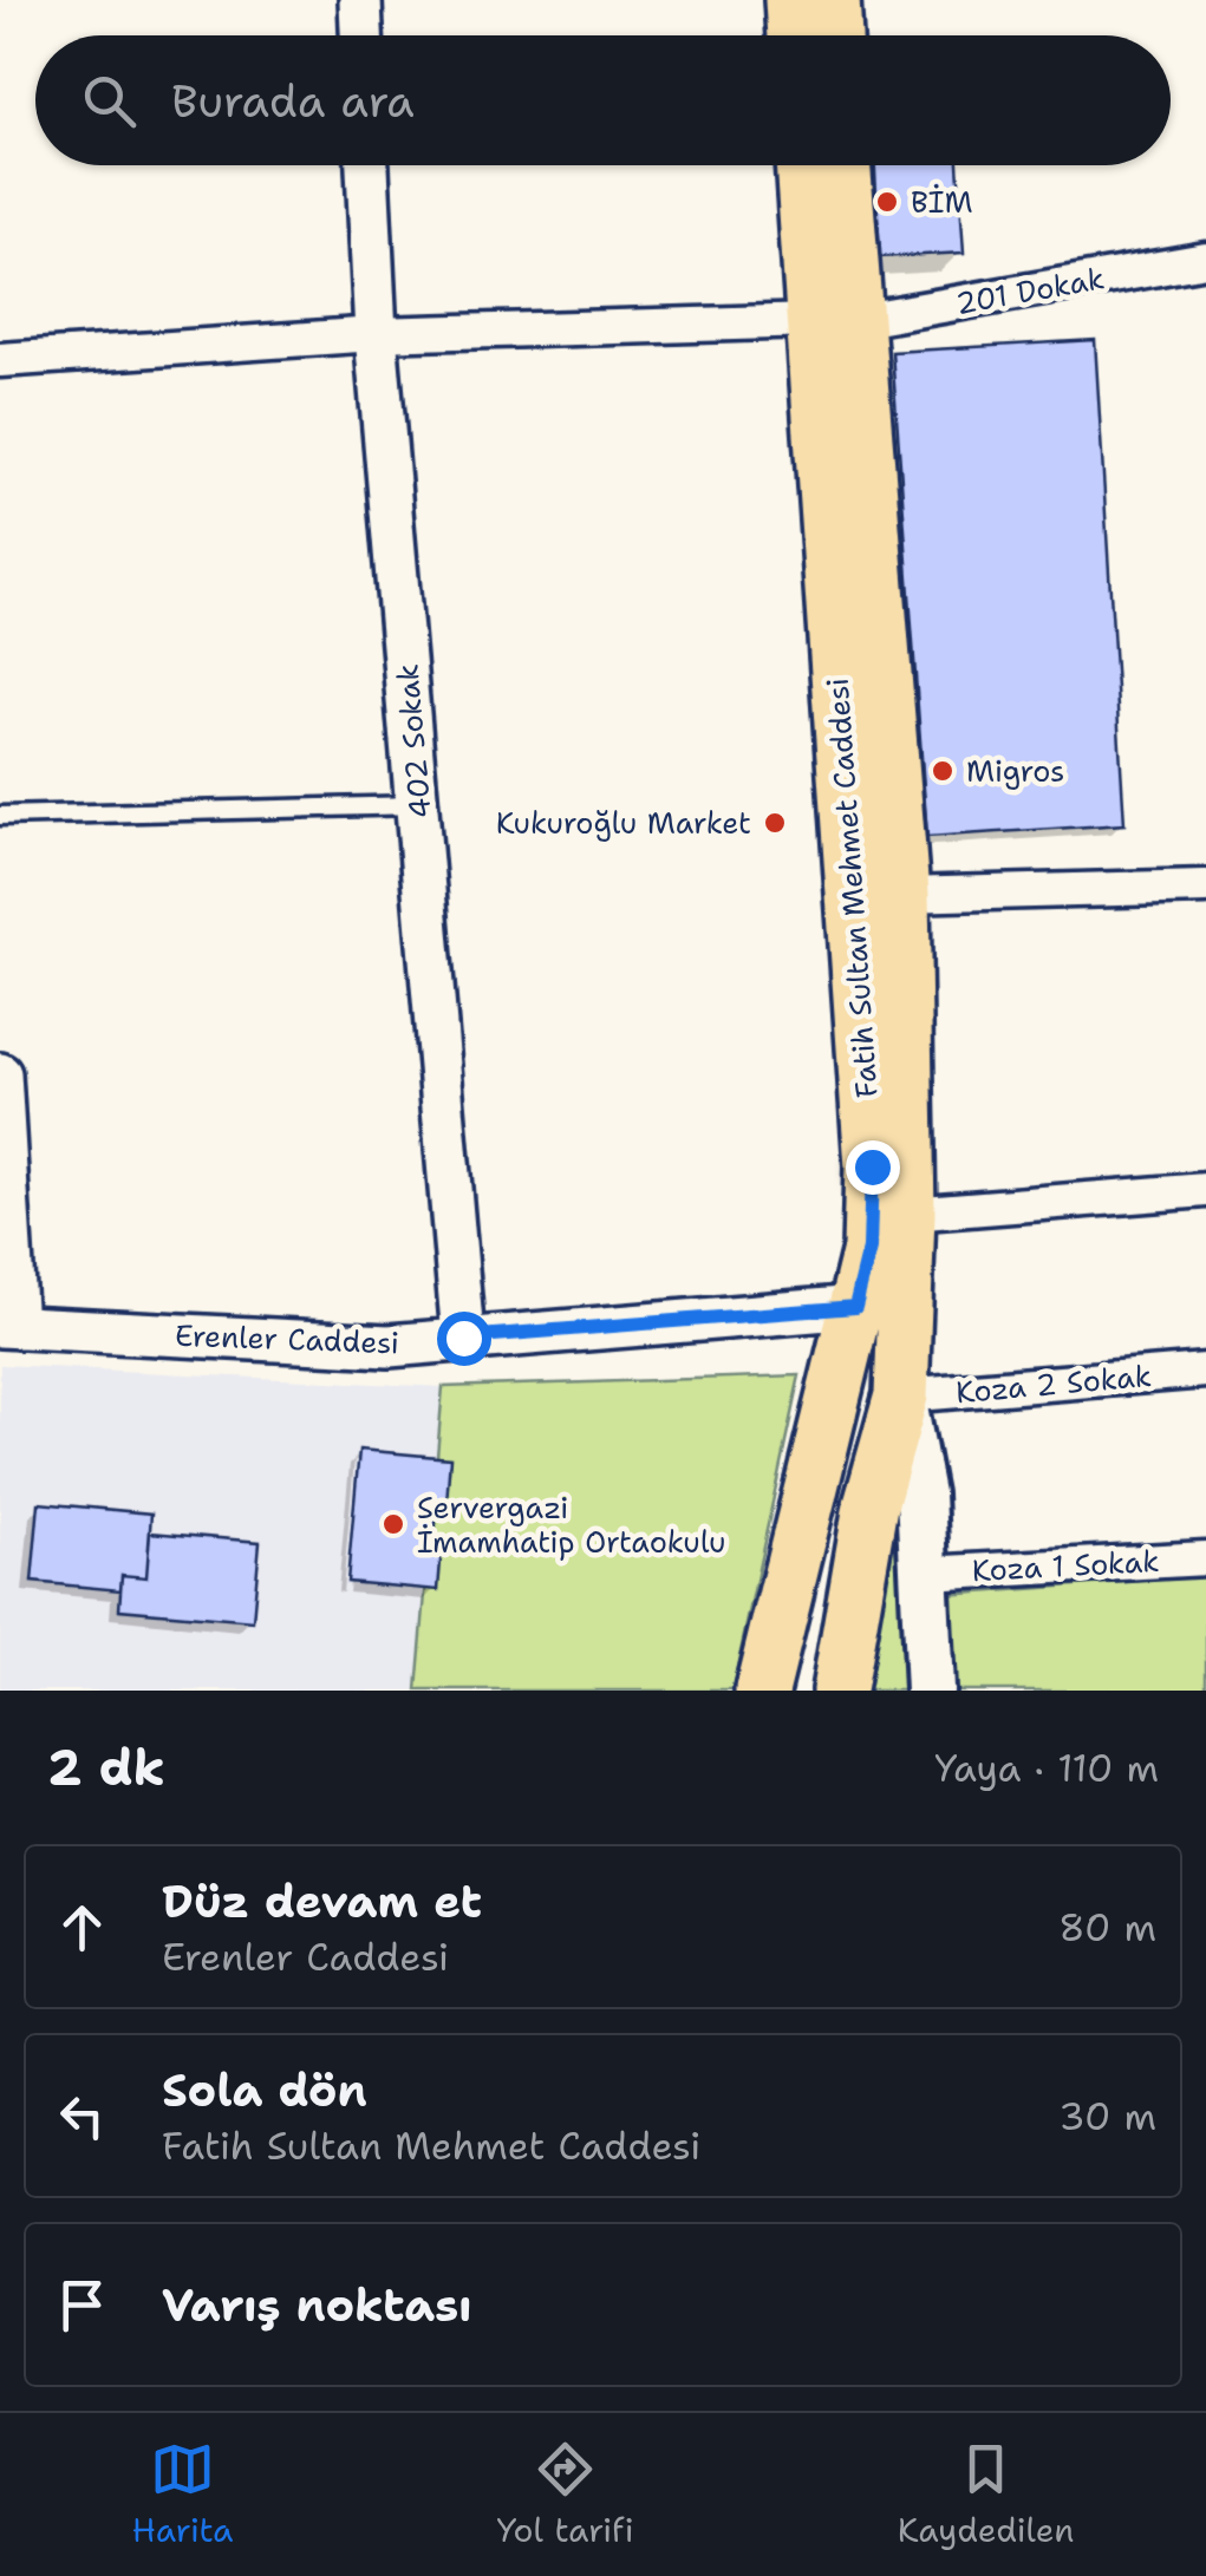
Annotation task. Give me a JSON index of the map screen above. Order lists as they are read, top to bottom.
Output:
{
  "streets": {
    "main road": ["Fatih Sultan Mehmet Caddesi"],
    "street": [
      "201 Dokak",
      "402 Sokak",
      "Erenler Caddesi",
      "Koza 2 Sokak",
      "Koza 1 Sokak"
    ]
  },
  "crossings": [
    ["201 Dokak", "402 Sokak"],
    ["201 Dokak", "Fatih Sultan Mehmet Caddesi"],
    ["402 Sokak", "Erenler Caddesi"],
    ["Fatih Sultan Mehmet Caddesi", "Erenler Caddesi"],
    ["Fatih Sultan Mehmet Caddesi", "Koza 2 Sokak"]
  ],
  "places": [
    "BİM",
    "Migros",
    "Kukuroğlu Market",
    "Servergazi İmamhatip Ortaokulu"
  ],
  "page": {
    "search": "Burada ara",
    "heading": ["2 dk", "Yaya · 110 m"],
    "list": [
      ["Düz devam et", "Erenler Caddesi", "80 m"],
      ["Sola dön", "Fatih Sultan Mehmet Caddesi", "30 m"],
      "Varış noktası"
    ],
    "nav": ["Harita", "Yol tarifi", "Kaydedilen"]
  }
}
